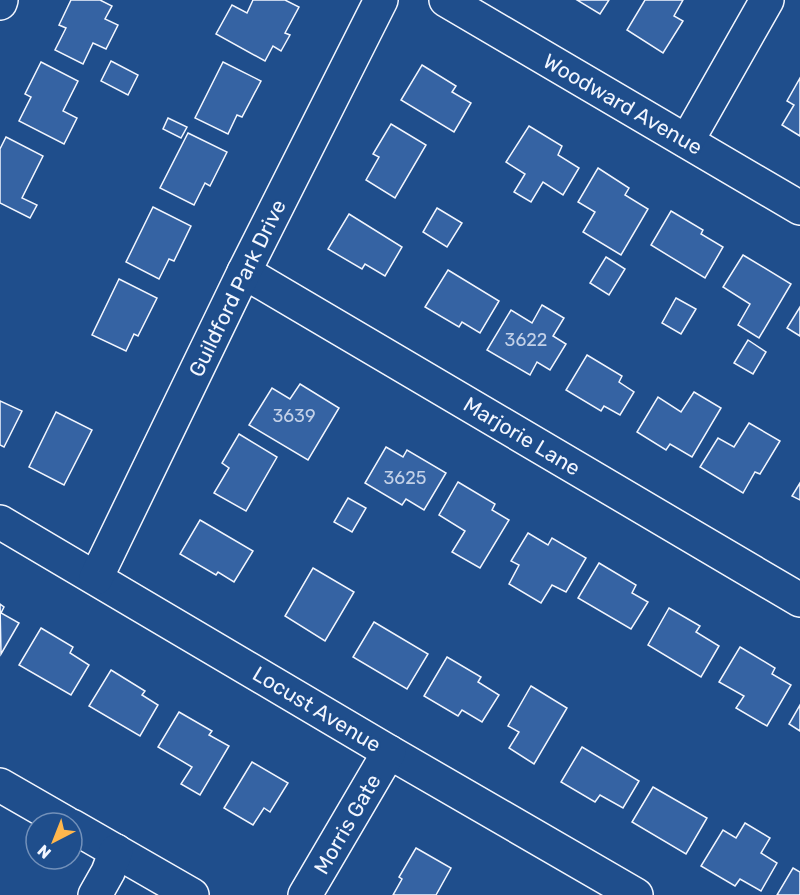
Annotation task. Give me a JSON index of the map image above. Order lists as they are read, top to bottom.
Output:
{
  "streets": {
    "street": [
      "Woodward Avenue",
      "Guildford Park Drive",
      "Marjorie Lane",
      "Locust Avenue",
      "Morris Gate"
    ]
  },
  "crossings": [
    ["Guildford Park Drive", "Marjorie Lane"],
    ["Guildford Park Drive", "Locust Avenue"],
    ["Locust Avenue", "Morris Gate"]
  ],
  "house_numbers": ["3622", "3639", "3625"],
  "north": "bottom left"
}
